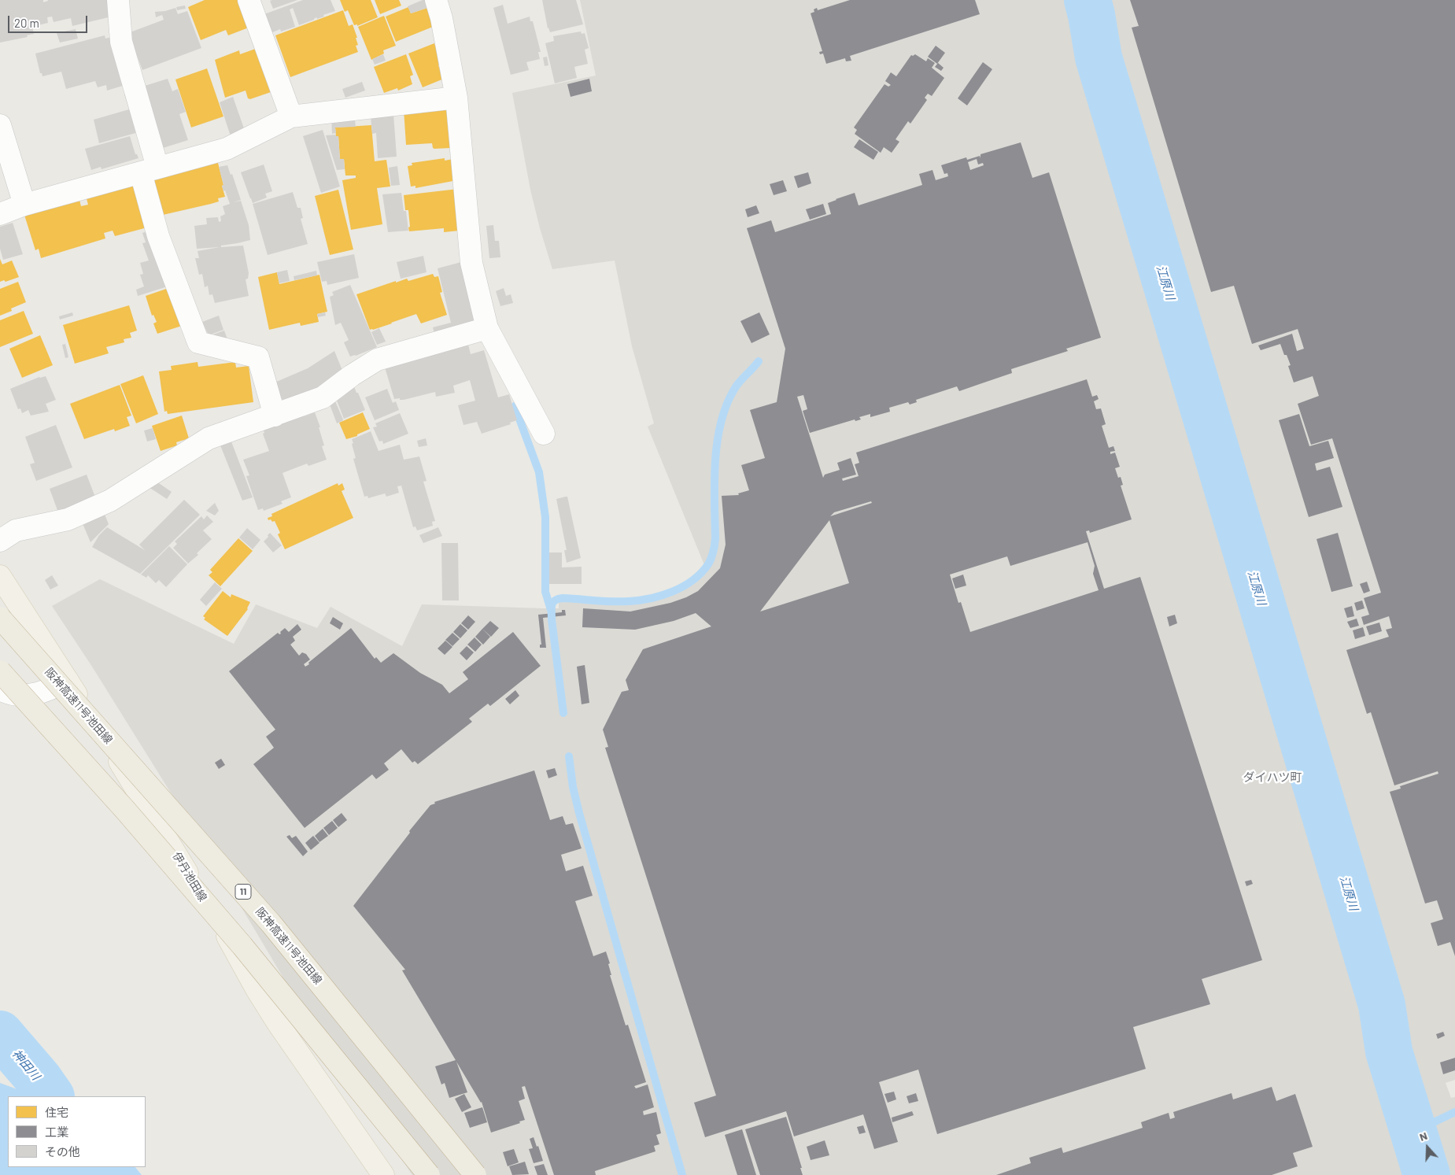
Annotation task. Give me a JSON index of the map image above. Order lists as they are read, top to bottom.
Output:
{
  "streets": {
    "highway": ["阪神高速11号池田線", "11"],
    "main road": ["伊丹池田線"]
  },
  "districts": ["ダイハツ町"],
  "water": ["江原川", "神田川"],
  "legend": ["住宅", "工業", "その他"],
  "scale_bar": "20 m",
  "north": "top"
}
